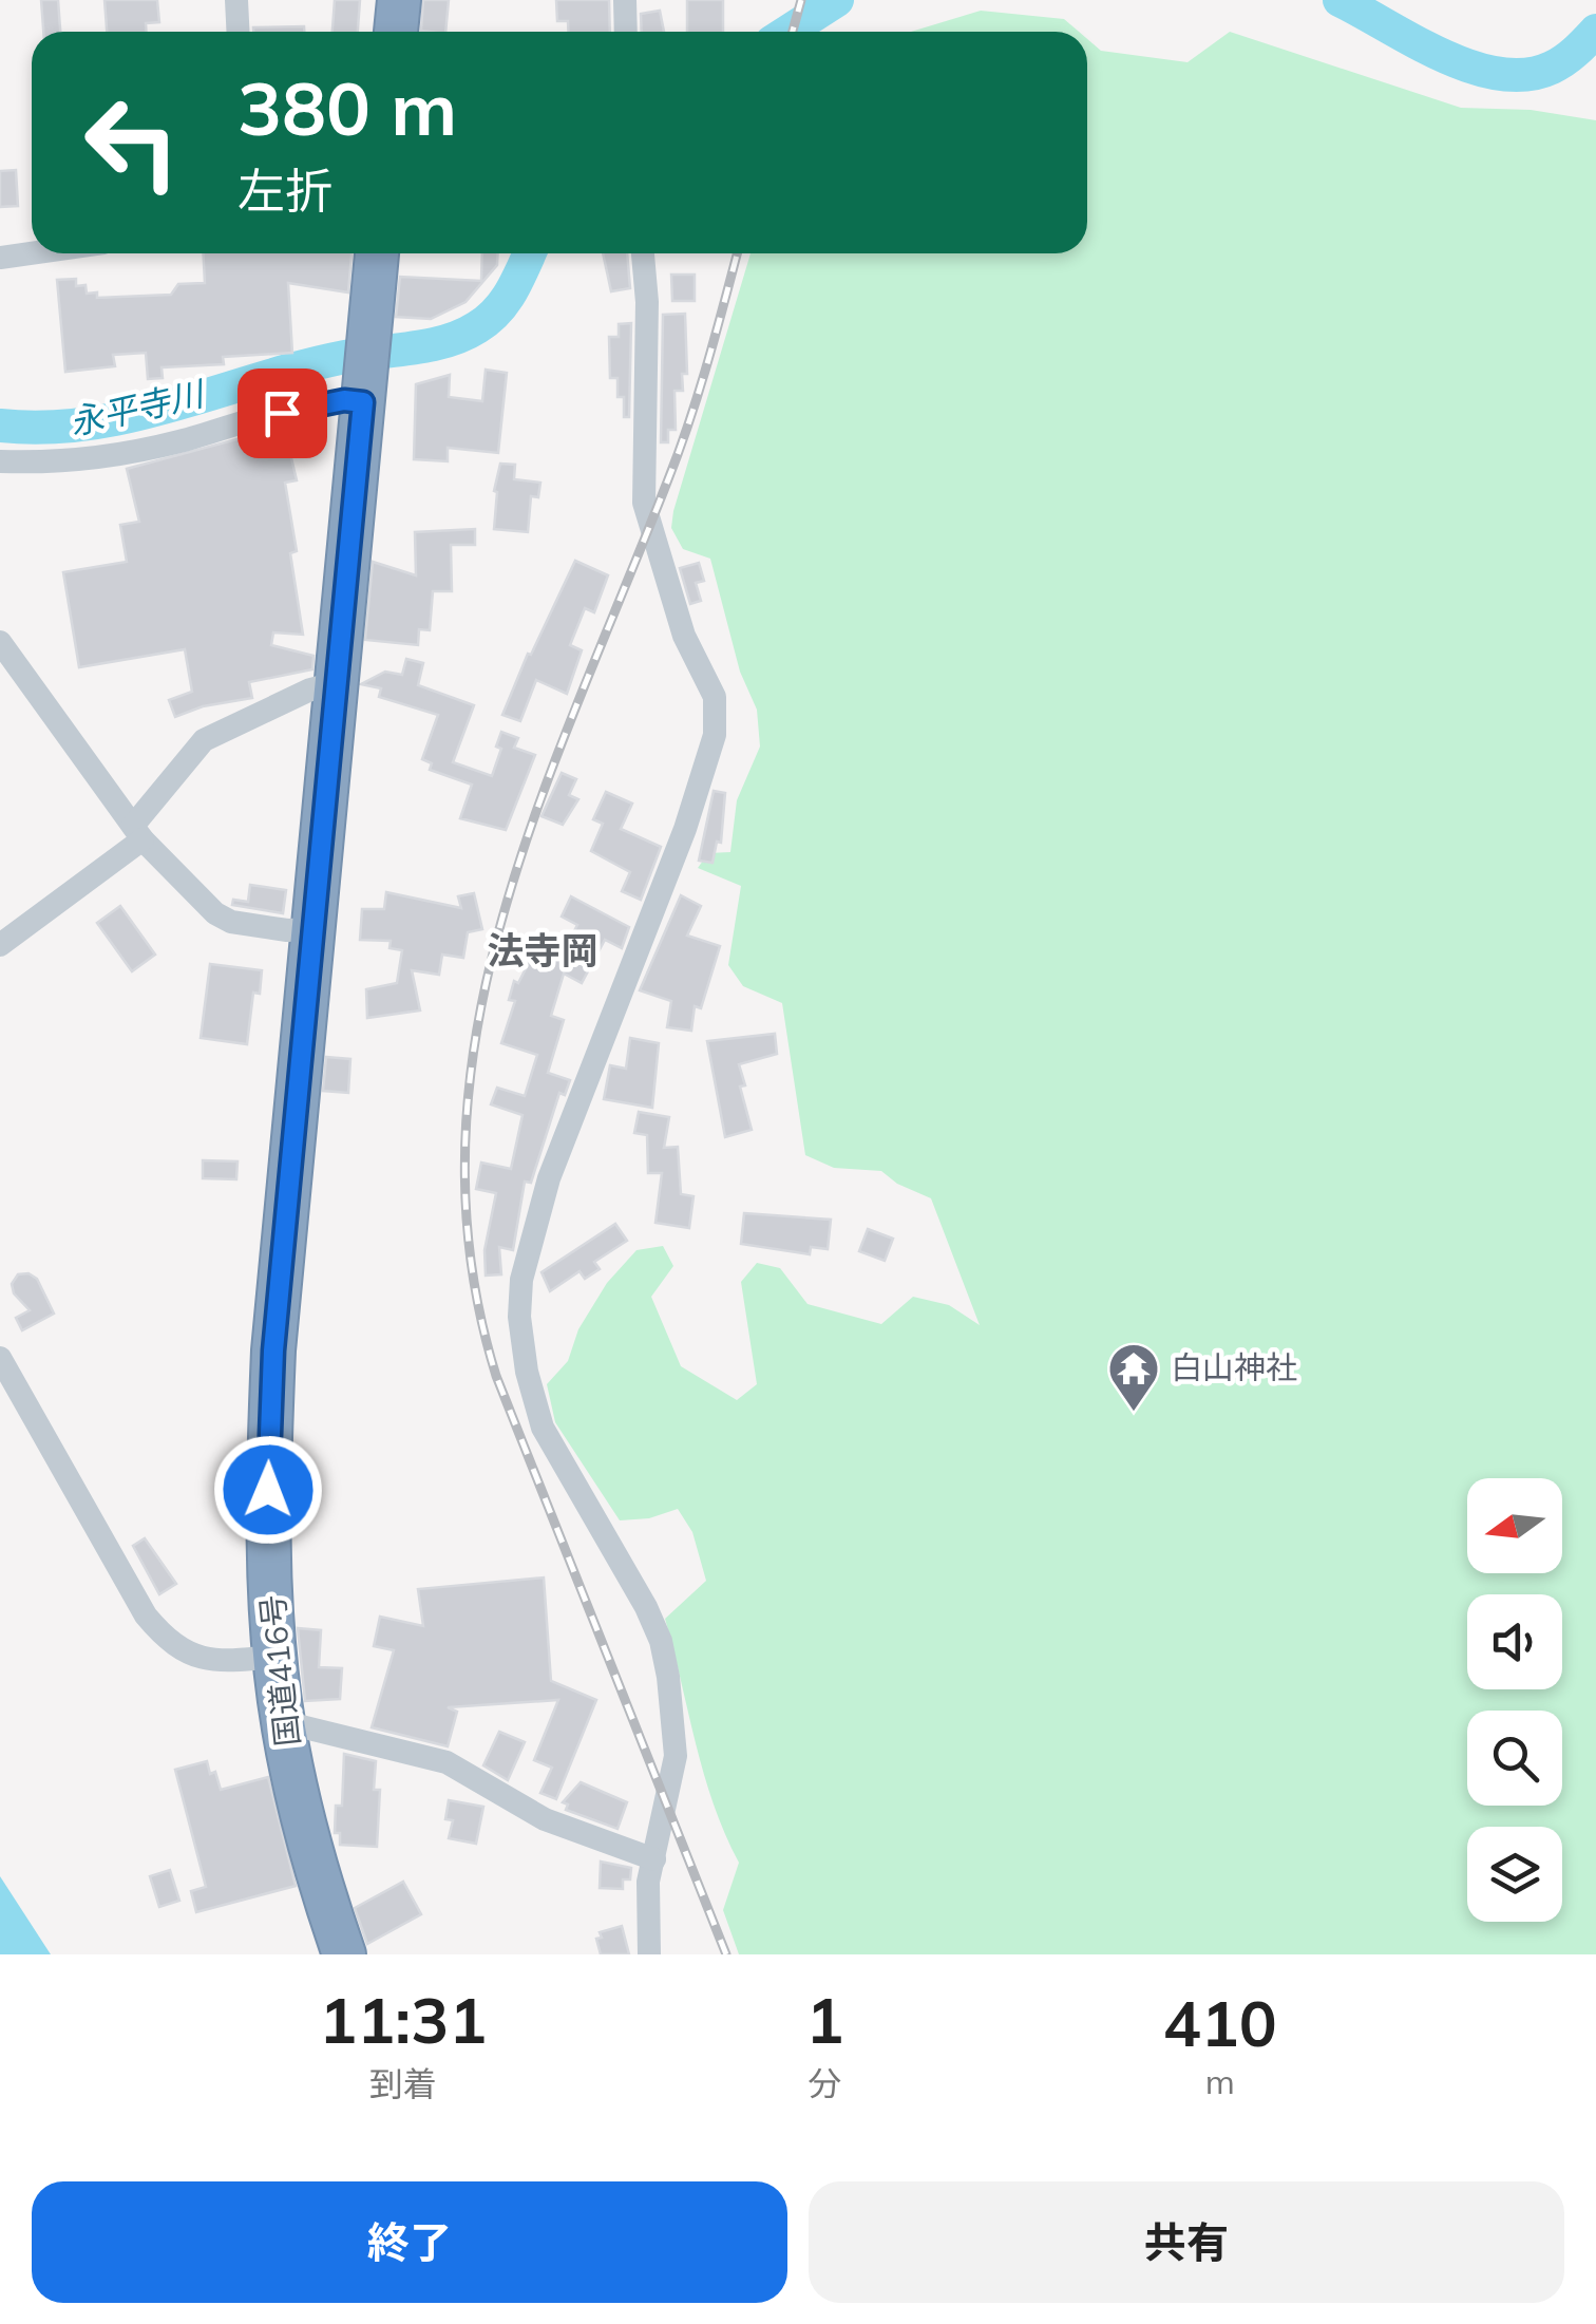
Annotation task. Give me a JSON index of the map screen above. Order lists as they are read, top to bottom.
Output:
{
  "streets": {
    "highway": ["国道416号"]
  },
  "districts": ["法寺岡"],
  "water": ["永平寺川"],
  "places": {
    "temple": ["白山神社"]
  },
  "north": "left",
  "page": {
    "turn": ["380 m", "左折"],
    "eta": [
      "11:31",
      "到着",
      "1",
      "分",
      "410",
      "m"
    ],
    "buttons": ["終了", "共有"]
  }
}
